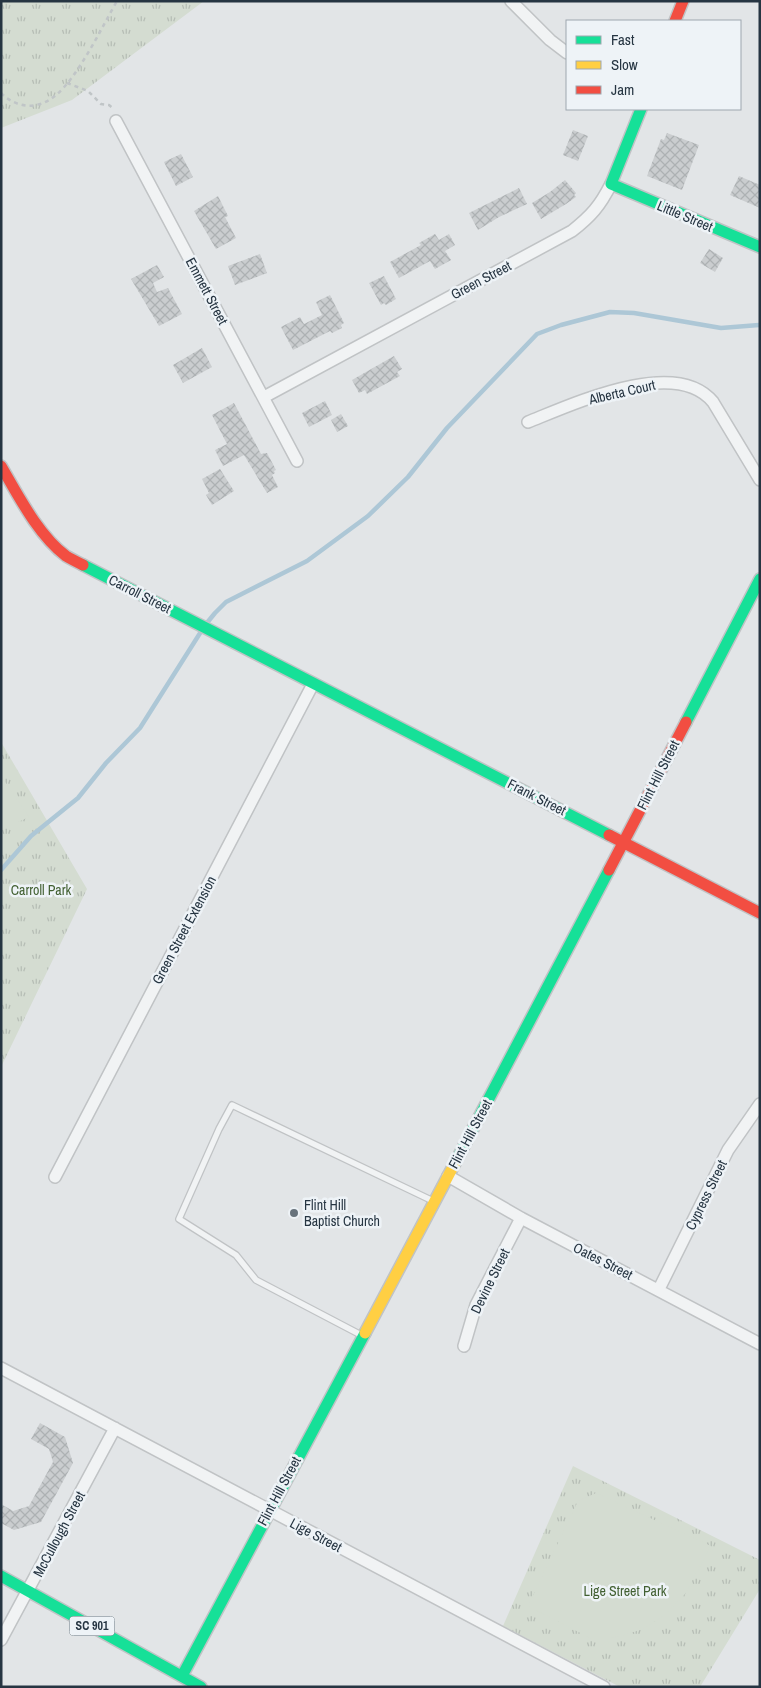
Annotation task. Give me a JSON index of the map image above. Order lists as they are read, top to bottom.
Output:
{
  "streets": {
    "main road": [
      "Little Street",
      "Green Street",
      "Carroll Street",
      "Flint Hill Street",
      "Frank Street",
      "SC 901"
    ],
    "street": [
      "Emmett Street",
      "Alberta Court",
      "Green Street Extension",
      "Cypress Street",
      "Oates Street",
      "Devine Street",
      "McCullough Street",
      "Lige Street"
    ]
  },
  "crossings": [
    ["Little Street", "Green Street"],
    ["Green Street", "Emmett Street"],
    ["Carroll Street", "Frank Street"],
    ["Carroll Street", "Green Street Extension"],
    ["Flint Hill Street", "Frank Street"],
    ["Flint Hill Street", "Oates Street"],
    ["Flint Hill Street", "Lige Street"],
    ["Flint Hill Street", "SC 901"],
    ["Frank Street", "Green Street Extension"],
    ["Cypress Street", "Oates Street"],
    ["Oates Street", "Devine Street"],
    ["McCullough Street", "Lige Street"],
    ["McCullough Street", "SC 901"]
  ],
  "parks": ["Carroll Park", "Lige Street Park"],
  "places": ["Flint Hill Baptist Church"],
  "legend": ["Fast", "Slow", "Jam"]
}
